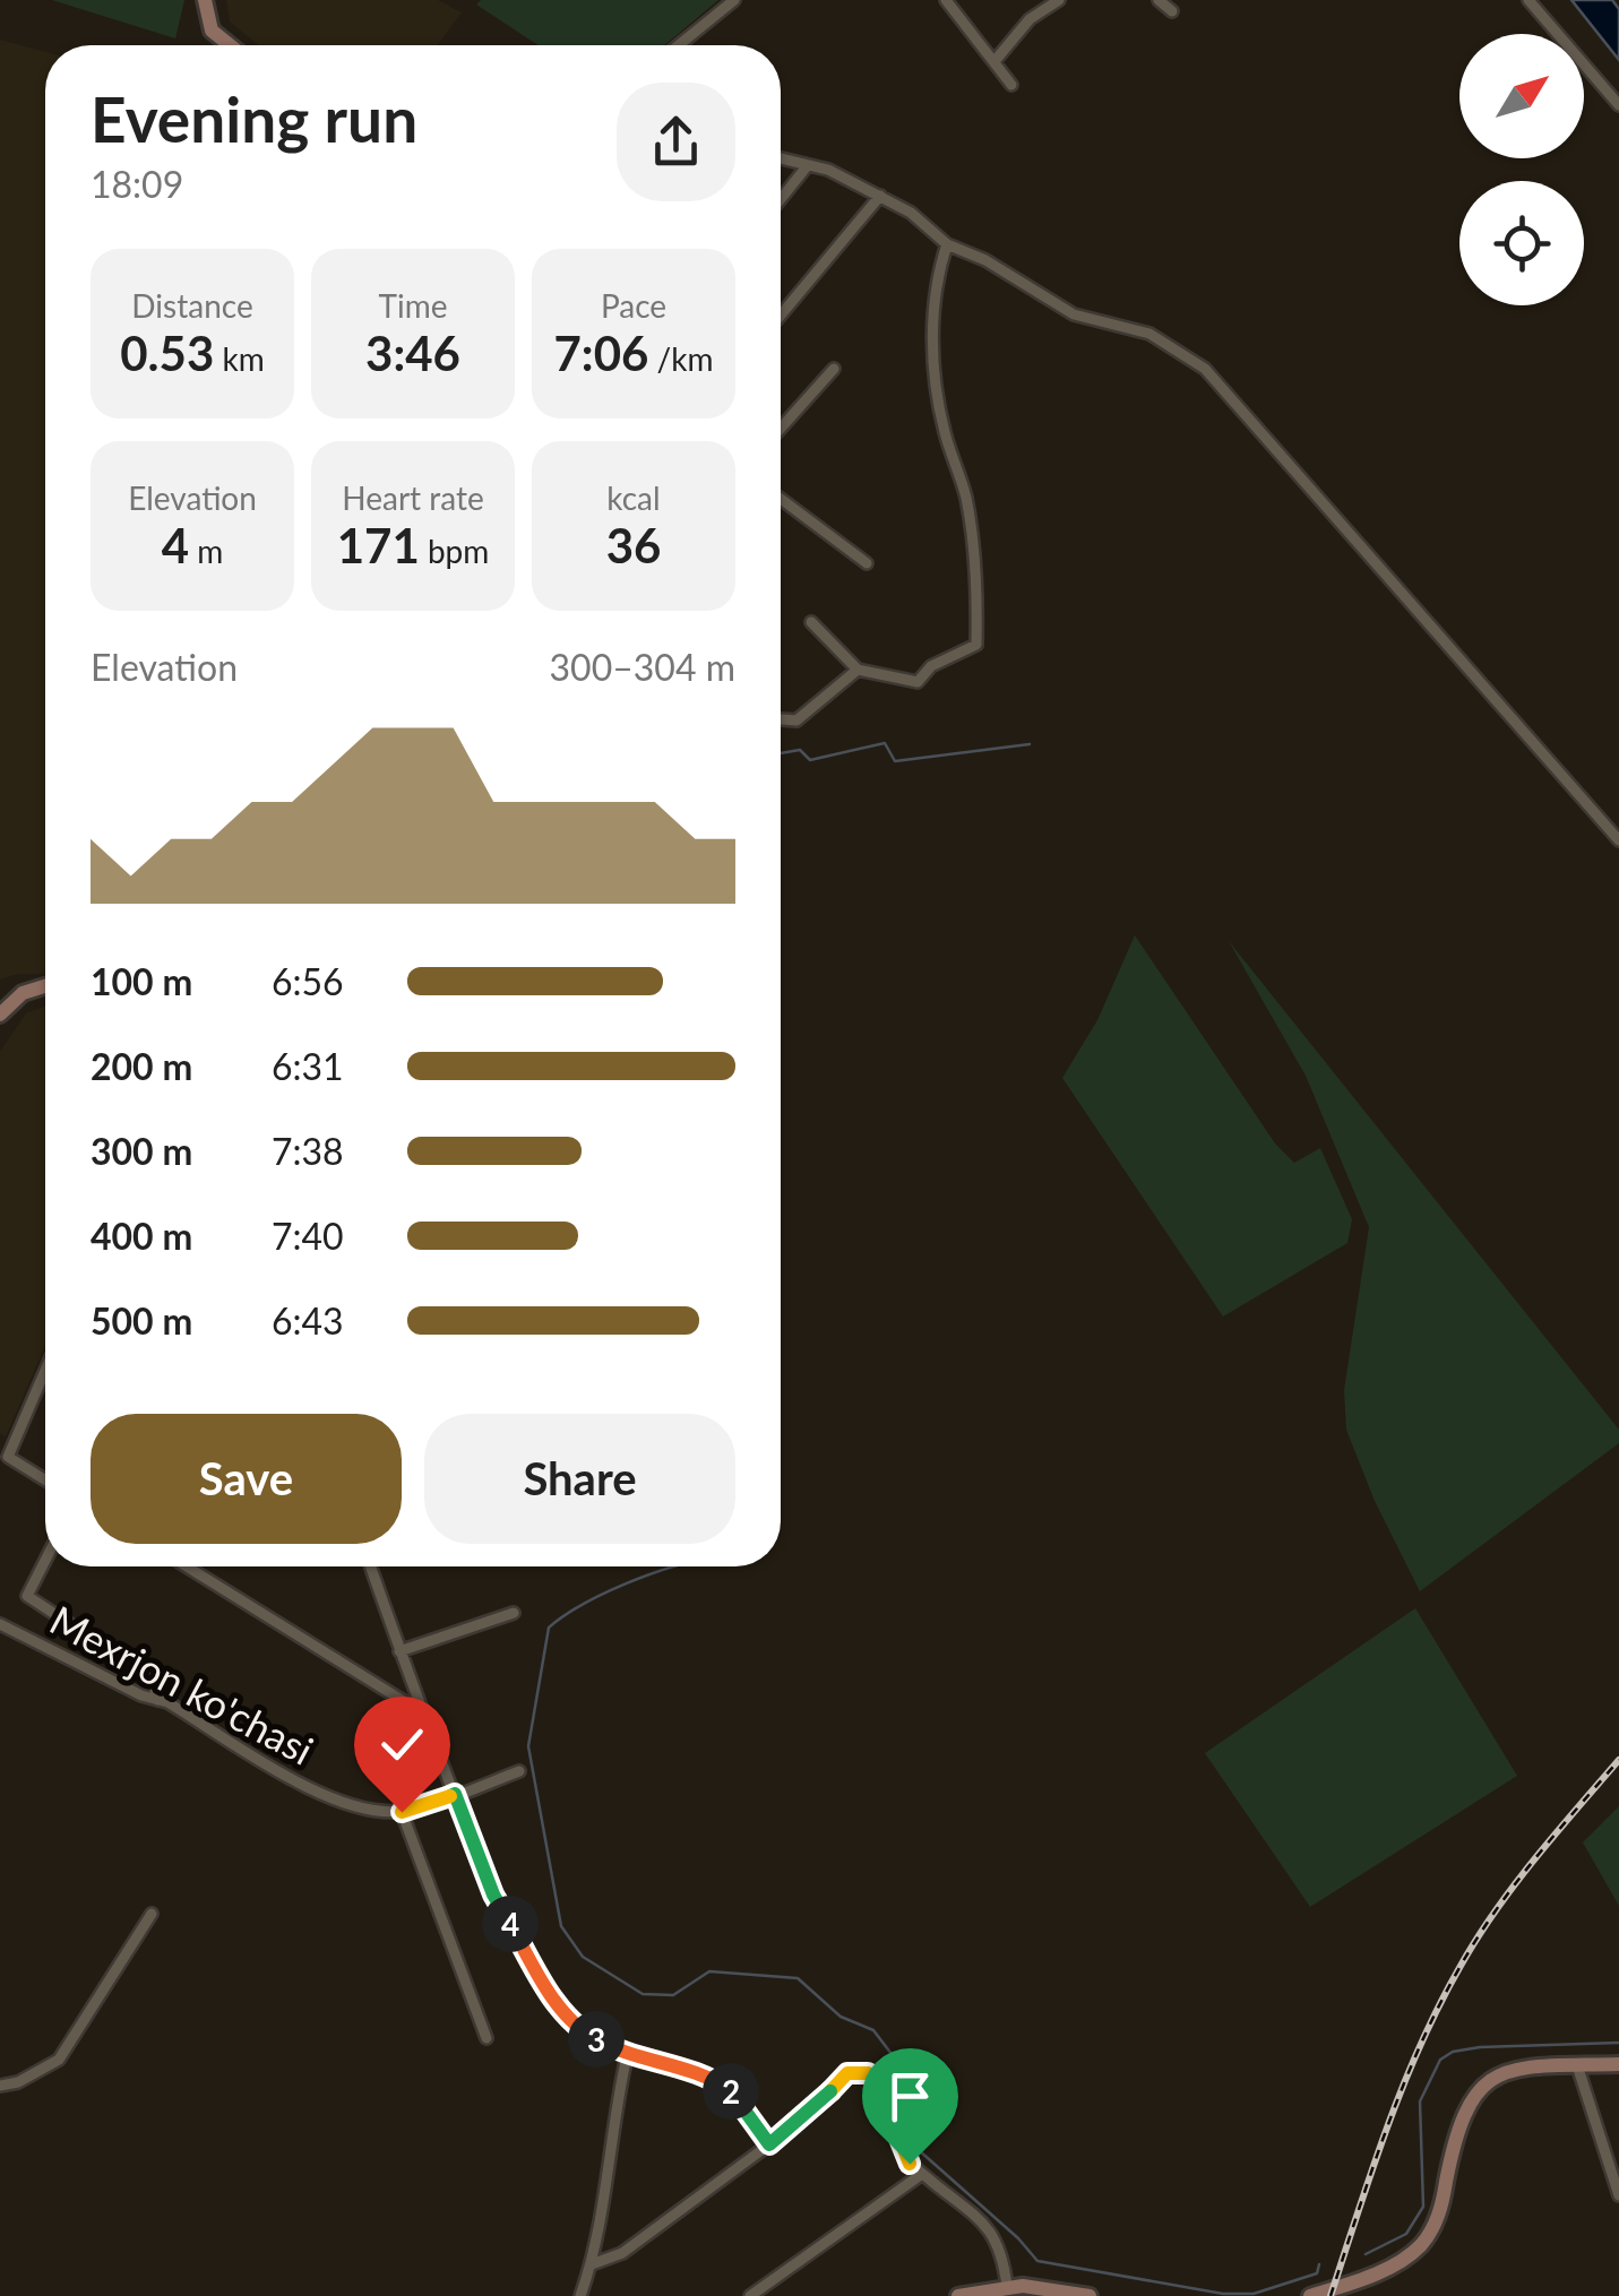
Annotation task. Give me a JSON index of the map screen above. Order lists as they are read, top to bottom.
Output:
{
  "streets": {
    "street": ["Mexrjon ko'chasi"]
  },
  "north": "top right",
  "page": {
    "heading": ["Evening run", "18:09"],
    "stats": [
      ["Distance", "0.53 km"],
      ["Time", "3:46"],
      ["Pace", "7:06 /km"],
      ["Elevation", "4 m"],
      ["Heart rate", "171 bpm"],
      ["kcal", "36"]
    ],
    "chart": ["Elevation", "300–304 m"],
    "list": [
      {
        "name": "100 m",
        "note": "6:56"
      },
      {
        "name": "200 m",
        "note": "6:31"
      },
      {
        "name": "300 m",
        "note": "7:38"
      },
      {
        "name": "400 m",
        "note": "7:40"
      },
      {
        "name": "500 m",
        "note": "6:43"
      }
    ],
    "buttons": ["Save", "Share"],
    "pins": ["4", "3", "2"]
  }
}
